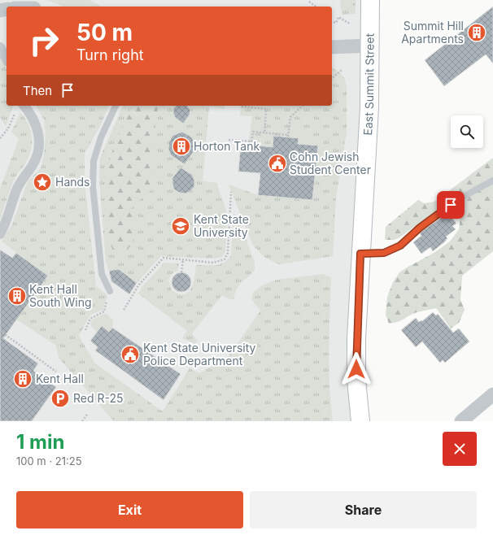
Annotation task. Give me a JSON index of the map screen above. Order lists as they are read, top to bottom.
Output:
{
  "streets": {
    "main road": ["East Summit Street"]
  },
  "places": {
    "building": [
      "Summit Hill Apartments",
      "Horton Tank",
      "Kent Hall South Wing",
      "Kent Hall"
    ],
    "public building": ["Cohn Jewish Student Center", "Kent State University Police Department"],
    "place": ["Hands"],
    "school or university": ["Kent State University"],
    "parking": ["Red R-25"]
  },
  "page": {
    "turn": ["50 m", "Turn right"],
    "then": "Then",
    "heading": ["1 min", "100 m · 21:25"],
    "buttons": ["Exit", "Share"]
  }
}
